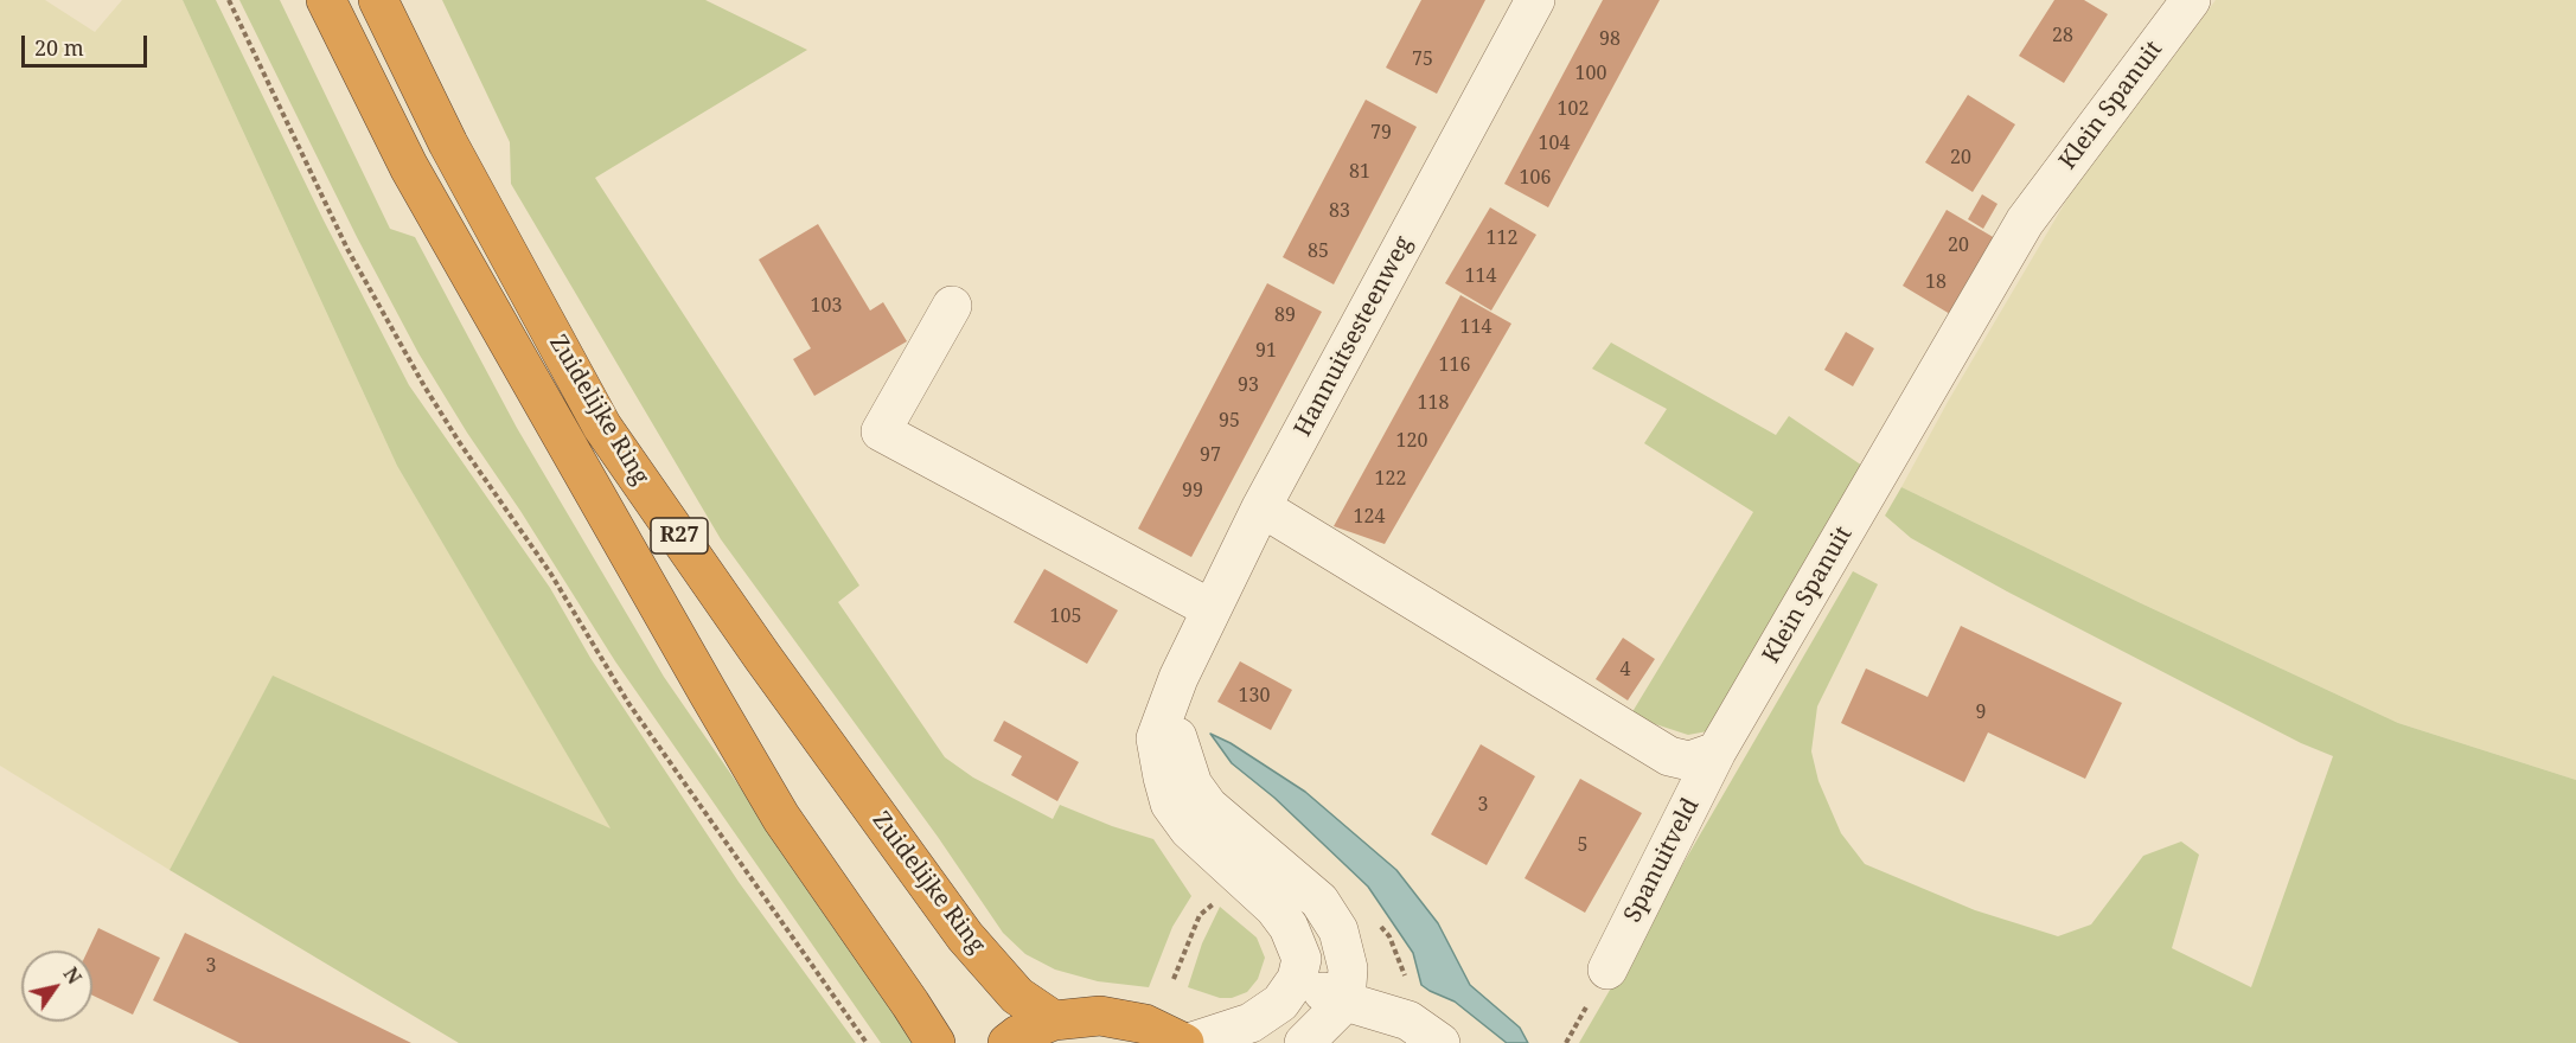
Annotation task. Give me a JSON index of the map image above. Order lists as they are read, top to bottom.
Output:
{
  "streets": {
    "highway": ["Zuidelijke Ring", "R27"],
    "street": ["Klein Spanuit", "Hannuitsesteenweg", "Spanuitveld"]
  },
  "crossings": [
    ["Klein Spanuit", "Spanuitveld"]
  ],
  "house_numbers": [
    "28",
    "98",
    "75",
    "100",
    "102",
    "79",
    "104",
    "20",
    "81",
    "106",
    "83",
    "112",
    "20",
    "85",
    "114",
    "18",
    "103",
    "89",
    "114",
    "91",
    "116",
    "93",
    "118",
    "95",
    "120",
    "97",
    "122",
    "99",
    "124",
    "105",
    "4",
    "130",
    "9",
    "3",
    "5",
    "3"
  ],
  "scale_bar": "20 m",
  "north": "top right"
}
